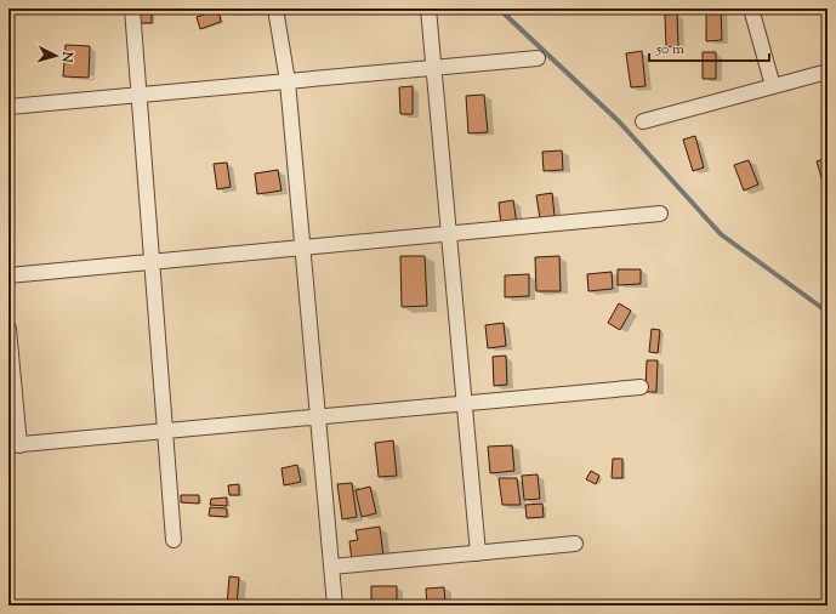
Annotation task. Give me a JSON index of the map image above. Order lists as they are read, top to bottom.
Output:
{
  "scale_bar": "50 m",
  "north": "right"
}
